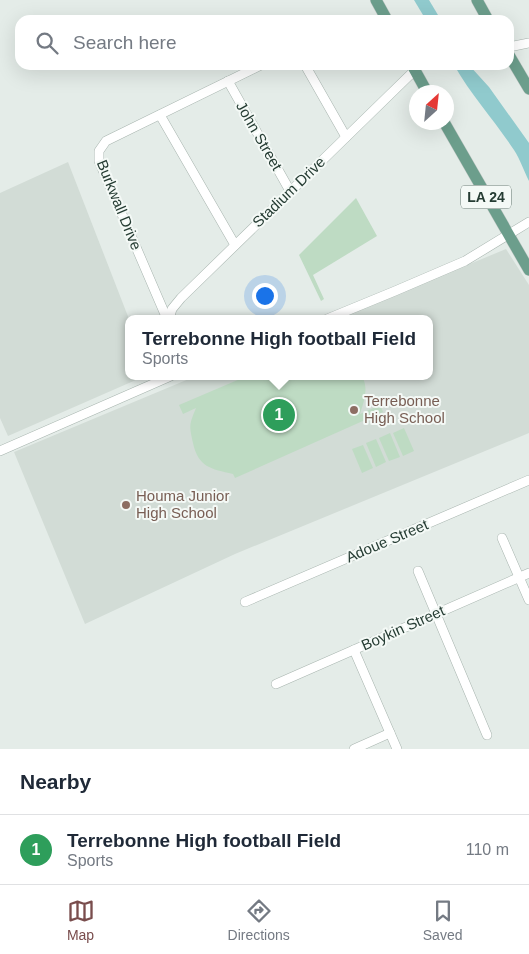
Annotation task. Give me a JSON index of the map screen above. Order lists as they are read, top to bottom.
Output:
{
  "streets": {
    "main road": ["LA 24"],
    "street": [
      "John Street",
      "Stadium Drive",
      "Burkwall Drive",
      "Adoue Street",
      "Boykin Street"
    ]
  },
  "crossings": [
    ["John Street", "Stadium Drive"],
    ["John Street", "Burkwall Drive"]
  ],
  "places": ["Terrebonne High School", "Houma Junior High School"],
  "north": "top right",
  "page": {
    "search": "Search here",
    "popup": ["Terrebonne High football Field", "Sports"],
    "pins": "1",
    "heading": "Nearby",
    "list": [
      {
        "mark": "1",
        "name": "Terrebonne High football Field",
        "note": "Sports",
        "value": "110 m"
      }
    ],
    "nav": ["Map", "Directions", "Saved"]
  }
}
